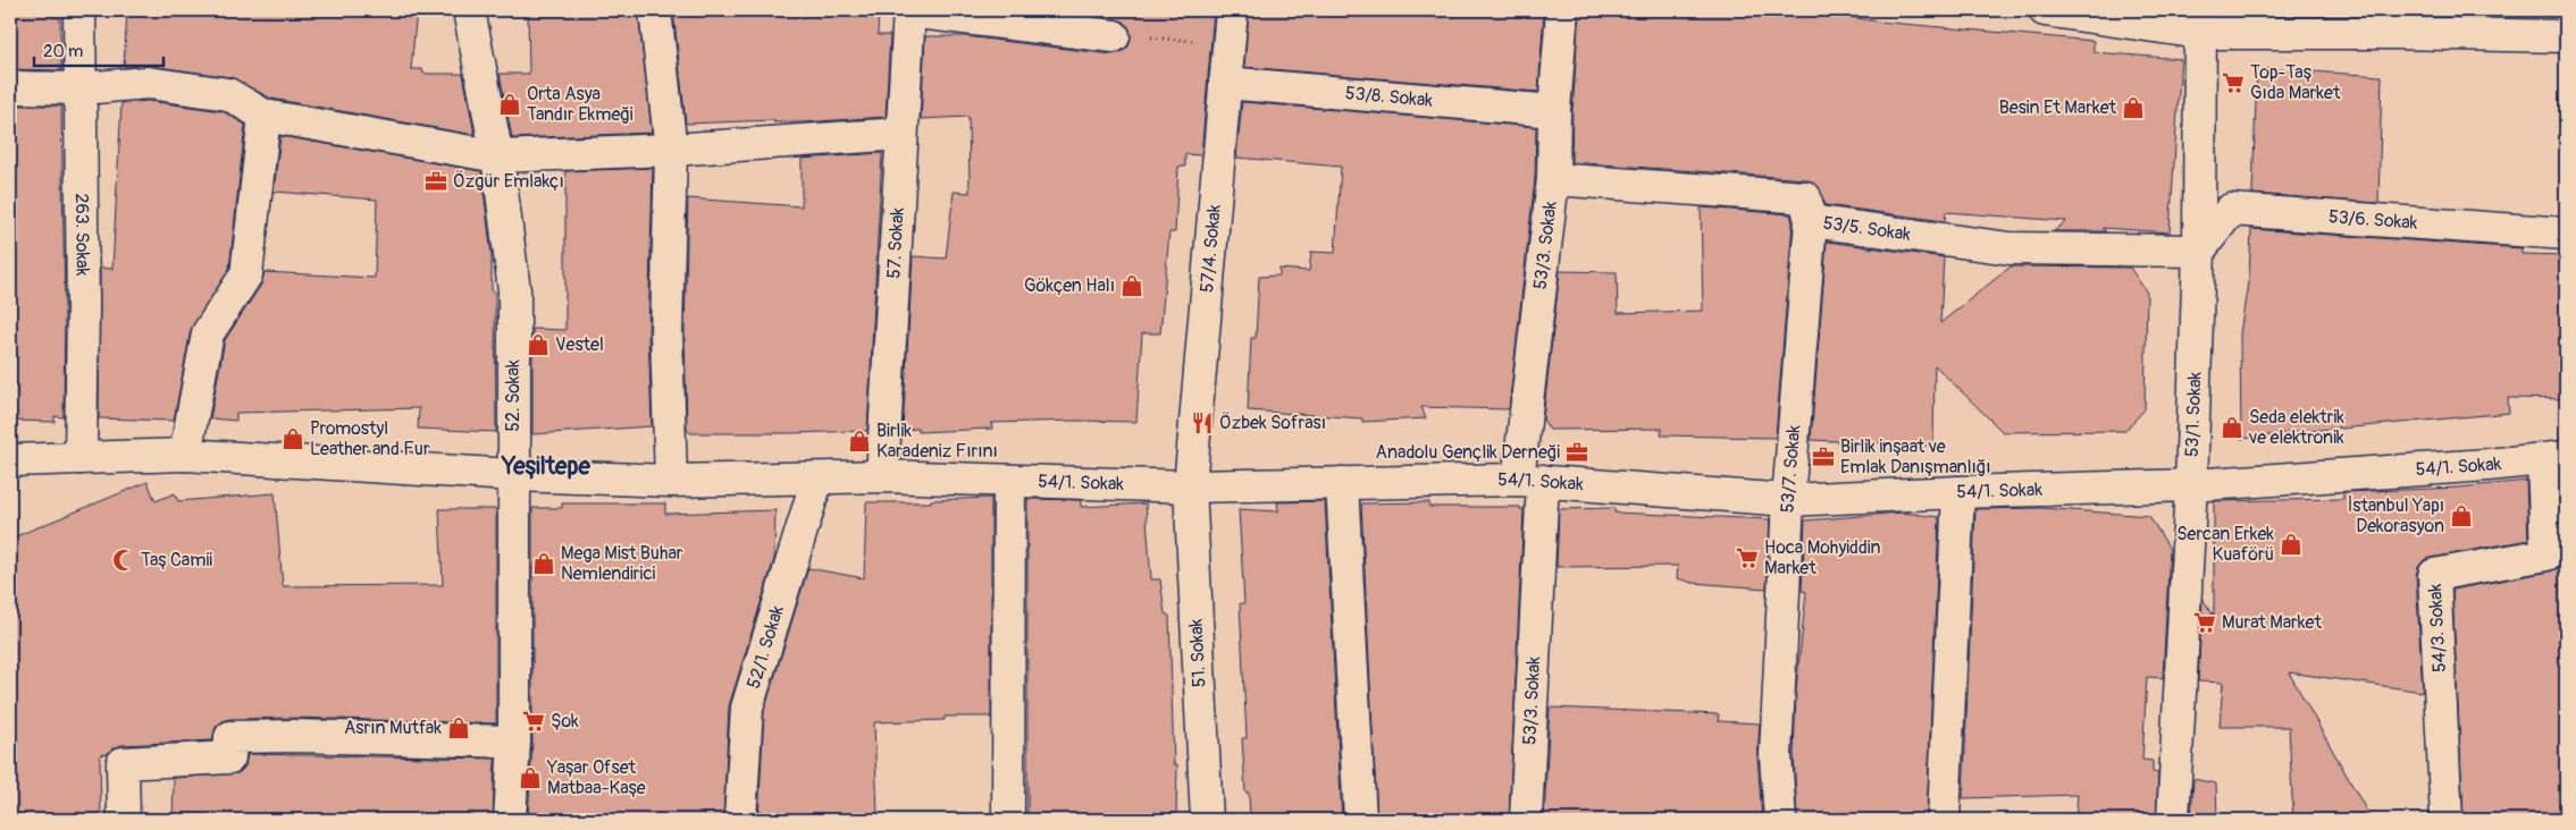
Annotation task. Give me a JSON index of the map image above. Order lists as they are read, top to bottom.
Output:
{
  "streets": {
    "street": [
      "53/8. Sokak",
      "53/6. Sokak",
      "53/5. Sokak",
      "263. Sokak",
      "57. Sokak",
      "53/3. Sokak",
      "57/4. Sokak",
      "52. Sokak",
      "53/1. Sokak",
      "54/1. Sokak",
      "53/7. Sokak",
      "54/3. Sokak",
      "52/1. Sokak",
      "51. Sokak"
    ]
  },
  "crossings": [
    ["53/8. Sokak", "53/3. Sokak"],
    ["53/8. Sokak", "57/4. Sokak"],
    ["53/6. Sokak", "53/5. Sokak"],
    ["53/6. Sokak", "53/1. Sokak"],
    ["53/5. Sokak", "53/3. Sokak"],
    ["53/5. Sokak", "53/1. Sokak"],
    ["53/5. Sokak", "53/7. Sokak"],
    ["263. Sokak", "54/1. Sokak"],
    ["57. Sokak", "54/1. Sokak"],
    ["53/3. Sokak", "54/1. Sokak"],
    ["57/4. Sokak", "54/1. Sokak"],
    ["57/4. Sokak", "51. Sokak"],
    ["52. Sokak", "54/1. Sokak"],
    ["53/1. Sokak", "54/1. Sokak"],
    ["54/1. Sokak", "53/7. Sokak"],
    ["54/1. Sokak", "54/3. Sokak"],
    ["54/1. Sokak", "52/1. Sokak"],
    ["54/1. Sokak", "51. Sokak"]
  ],
  "districts": ["Yeşiltepe"],
  "places": {
    "supermarket": [
      "Top-Taş Gıda Market",
      "Hoca Mohyiddin Market",
      "Murat Market",
      "Şok"
    ],
    "shop": [
      "Orta Asya Tandır Ekmeği",
      "Besin Et Market",
      "Gökçen Halı",
      "Vestel",
      "Seda elektrik ve elektronik",
      "Promostyl Leather and Fur",
      "Birlik Karadeniz Fırını",
      "İstanbul Yapı Dekorasyon",
      "Sercan Erkek Kuaförü",
      "Mega Mist Buhar Nemlendirici",
      "Asrın Mutfak",
      "Yaşar Ofset Matbaa-Kaşe"
    ],
    "office": ["Özgür Emlakçı", "Anadolu Gençlik Derneği", "Birlik inşaat ve Emlak Danışmanlığı"],
    "restaurant": ["Özbek Sofrası"],
    "mosque": ["Taş Camii"]
  },
  "scale_bar": "20 m"
}
